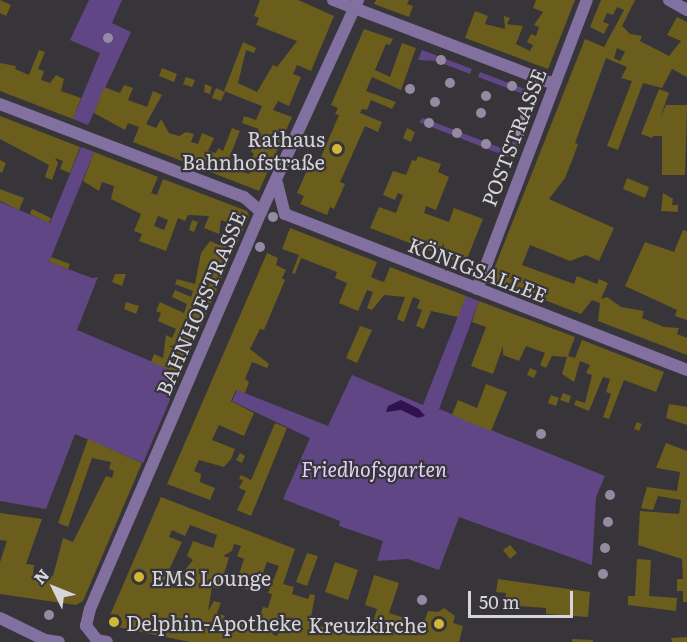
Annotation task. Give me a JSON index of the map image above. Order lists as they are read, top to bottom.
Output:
{
  "streets": {
    "street": ["POSTSTRASSE", "KÖNIGSALLEE", "BAHNHOFSTRASSE"]
  },
  "crossings": [
    ["POSTSTRASSE", "KÖNIGSALLEE"],
    ["KÖNIGSALLEE", "BAHNHOFSTRASSE"]
  ],
  "parks": ["Friedhofsgarten"],
  "places": [
    "Rathaus Bahnhofstraße",
    "EMS Lounge",
    "Delphin-Apotheke",
    "Kreuzkirche"
  ],
  "scale_bar": "50 m",
  "north": "top left"
}
